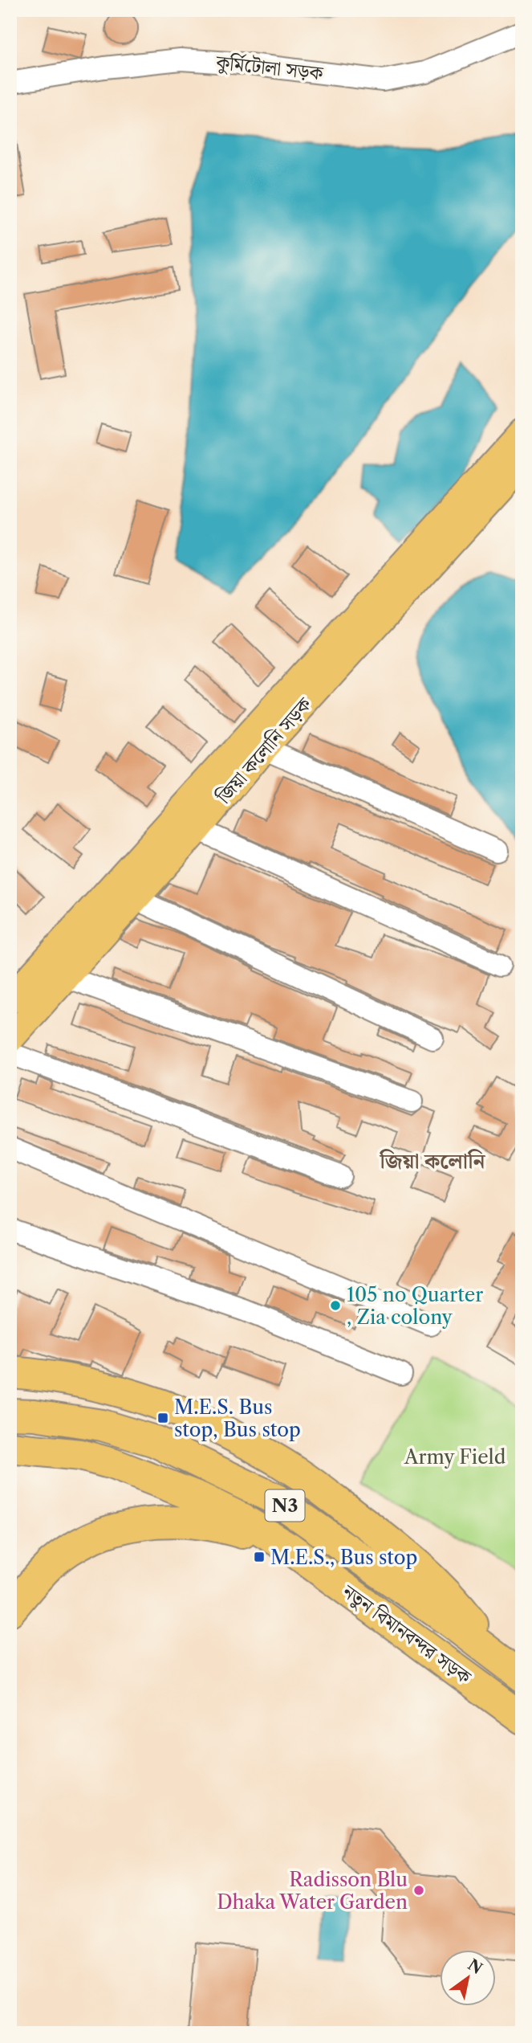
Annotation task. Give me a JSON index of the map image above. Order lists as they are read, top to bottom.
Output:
{
  "streets": {
    "highway": ["N3", "নতুন বিমানবন্দর সড়ক"],
    "main road": ["জিয়া কলোনি সড়ক"],
    "street": ["কুর্মিটোলা সড়ক"]
  },
  "districts": ["জিয়া কলোনি"],
  "parks": ["Army Field"],
  "places": {
    "other": ["105 no Quarter , Zia colony", "Radisson Blu Dhaka Water Garden"],
    "transit": ["M.E.S. Bus stop, Bus stop", "M.E.S., Bus stop"]
  },
  "north": "top right"
}
